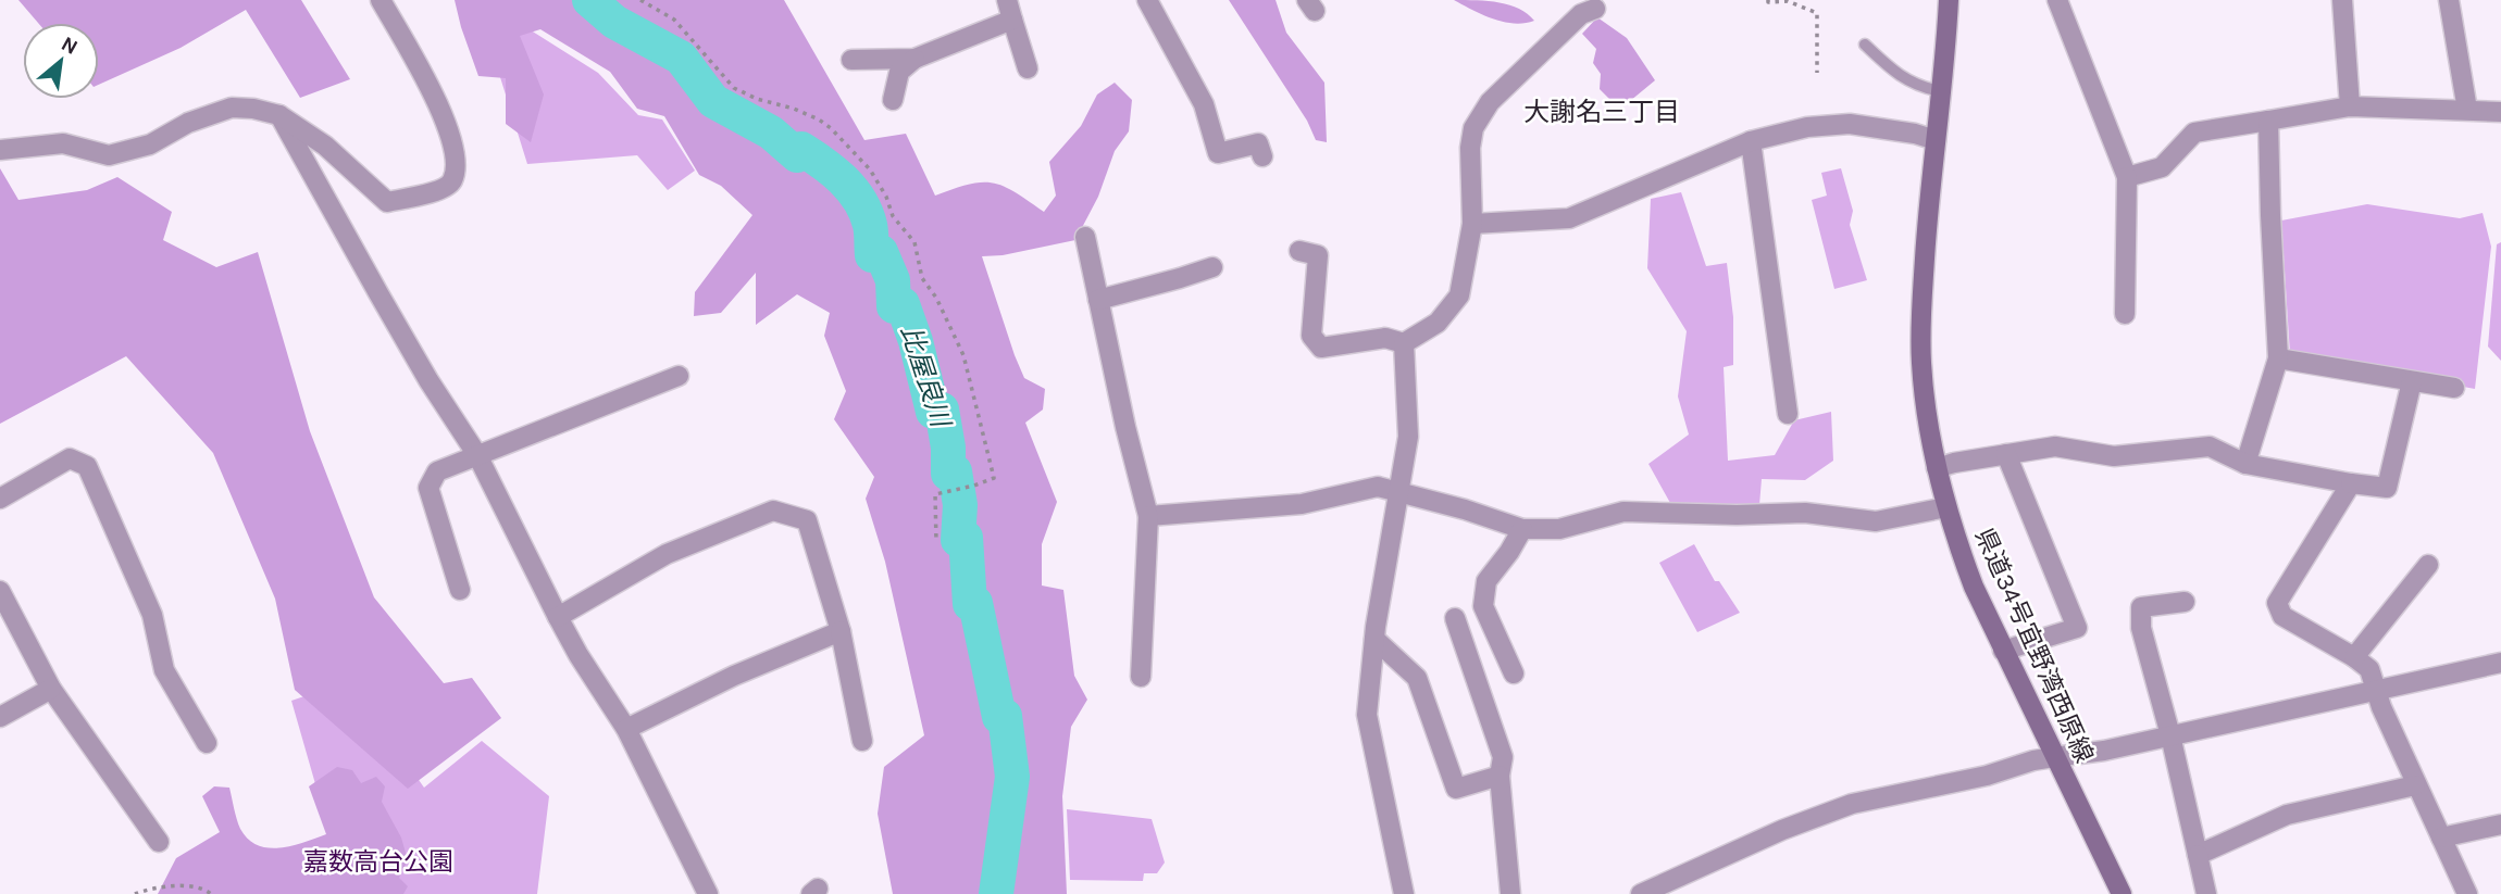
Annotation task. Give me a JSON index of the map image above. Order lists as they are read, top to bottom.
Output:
{
  "streets": {
    "main road": ["県道34号宜野湾西原線"]
  },
  "districts": ["大謝名三丁目"],
  "water": ["比屋良川"],
  "parks": ["嘉数高台公園"],
  "north": "top right"
}
